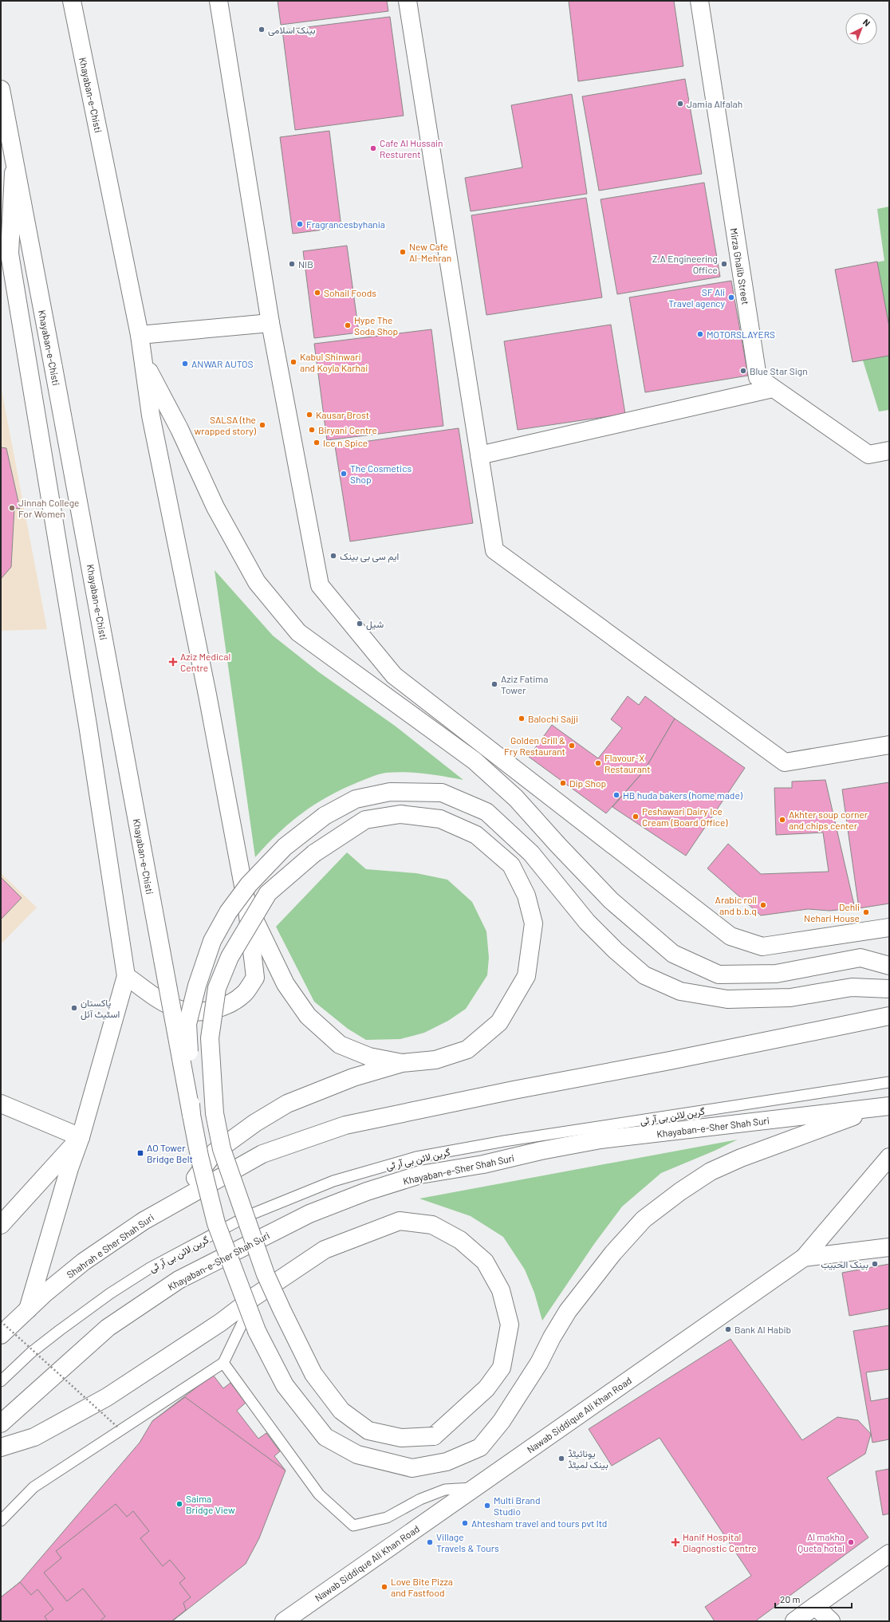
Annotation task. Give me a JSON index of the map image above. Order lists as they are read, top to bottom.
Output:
{
  "streets": {
    "main road": [
      "Khayaban-e-Chisti",
      "Mirza Ghalib Street",
      "Khayaban-e-Sher Shah Suri",
      "Shahrah e Sher Shah Suri",
      "Nawab Siddique Ali Khan Road"
    ],
    "lane": ["گرین لائن بی آر ٹی"]
  },
  "places": {
    "other": [
      "بینک اسلامی",
      "Jamia Alfalah",
      "Cafe Al Hussain Resturent",
      "Fragrancesbyhania",
      "New Cafe Al-Mehran",
      "NIB",
      "Z.A Engineering Office",
      "Sohail Foods",
      "SF Ali Travel agency",
      "Hype The Soda Shop",
      "MOTORSLAYERS",
      "Kabul Shinwari and Koyla Karhai",
      "ANWAR AUTOS",
      "Blue Star Sign",
      "Kausar Brost",
      "SALSA (the wrapped story)",
      "Biryani Centre",
      "Ice n Spice",
      "The Cosmetics Shop",
      "Jinnah College For Women",
      "ایم سی بی بینک",
      "شیل",
      "Aziz Fatima Tower",
      "Balochi Sajji",
      "Golden Grill & Fry Restaurant",
      "Flavour-X Restaurant",
      "Dip Shop",
      "HB huda bakers (home made)",
      "Peshawari Dairy Ice Cream (Board Office)",
      "Akhter soup corner and chips center",
      "Arabic roll and b.b.q",
      "Dehli Nehari House",
      "پاکستان اسٹیٹ آئل",
      "بينک الحبيب",
      "Bank Al Habib",
      "یونائیٹڈ بینک لمیٹڈ",
      "Saima Bridge View",
      "Multi Brand Studio",
      "Ahtesham travel and tours pvt ltd",
      "Village Travels & Tours",
      "Al makha Queta hotal",
      "Love Bite Pizza and Fastfood"
    ],
    "health": ["Aziz Medical Centre", "Hanif Hospital Diagnostic Centre"],
    "transit": ["AO Tower Bridge Belt"]
  },
  "scale_bar": "20 m",
  "north": "top right"
}
